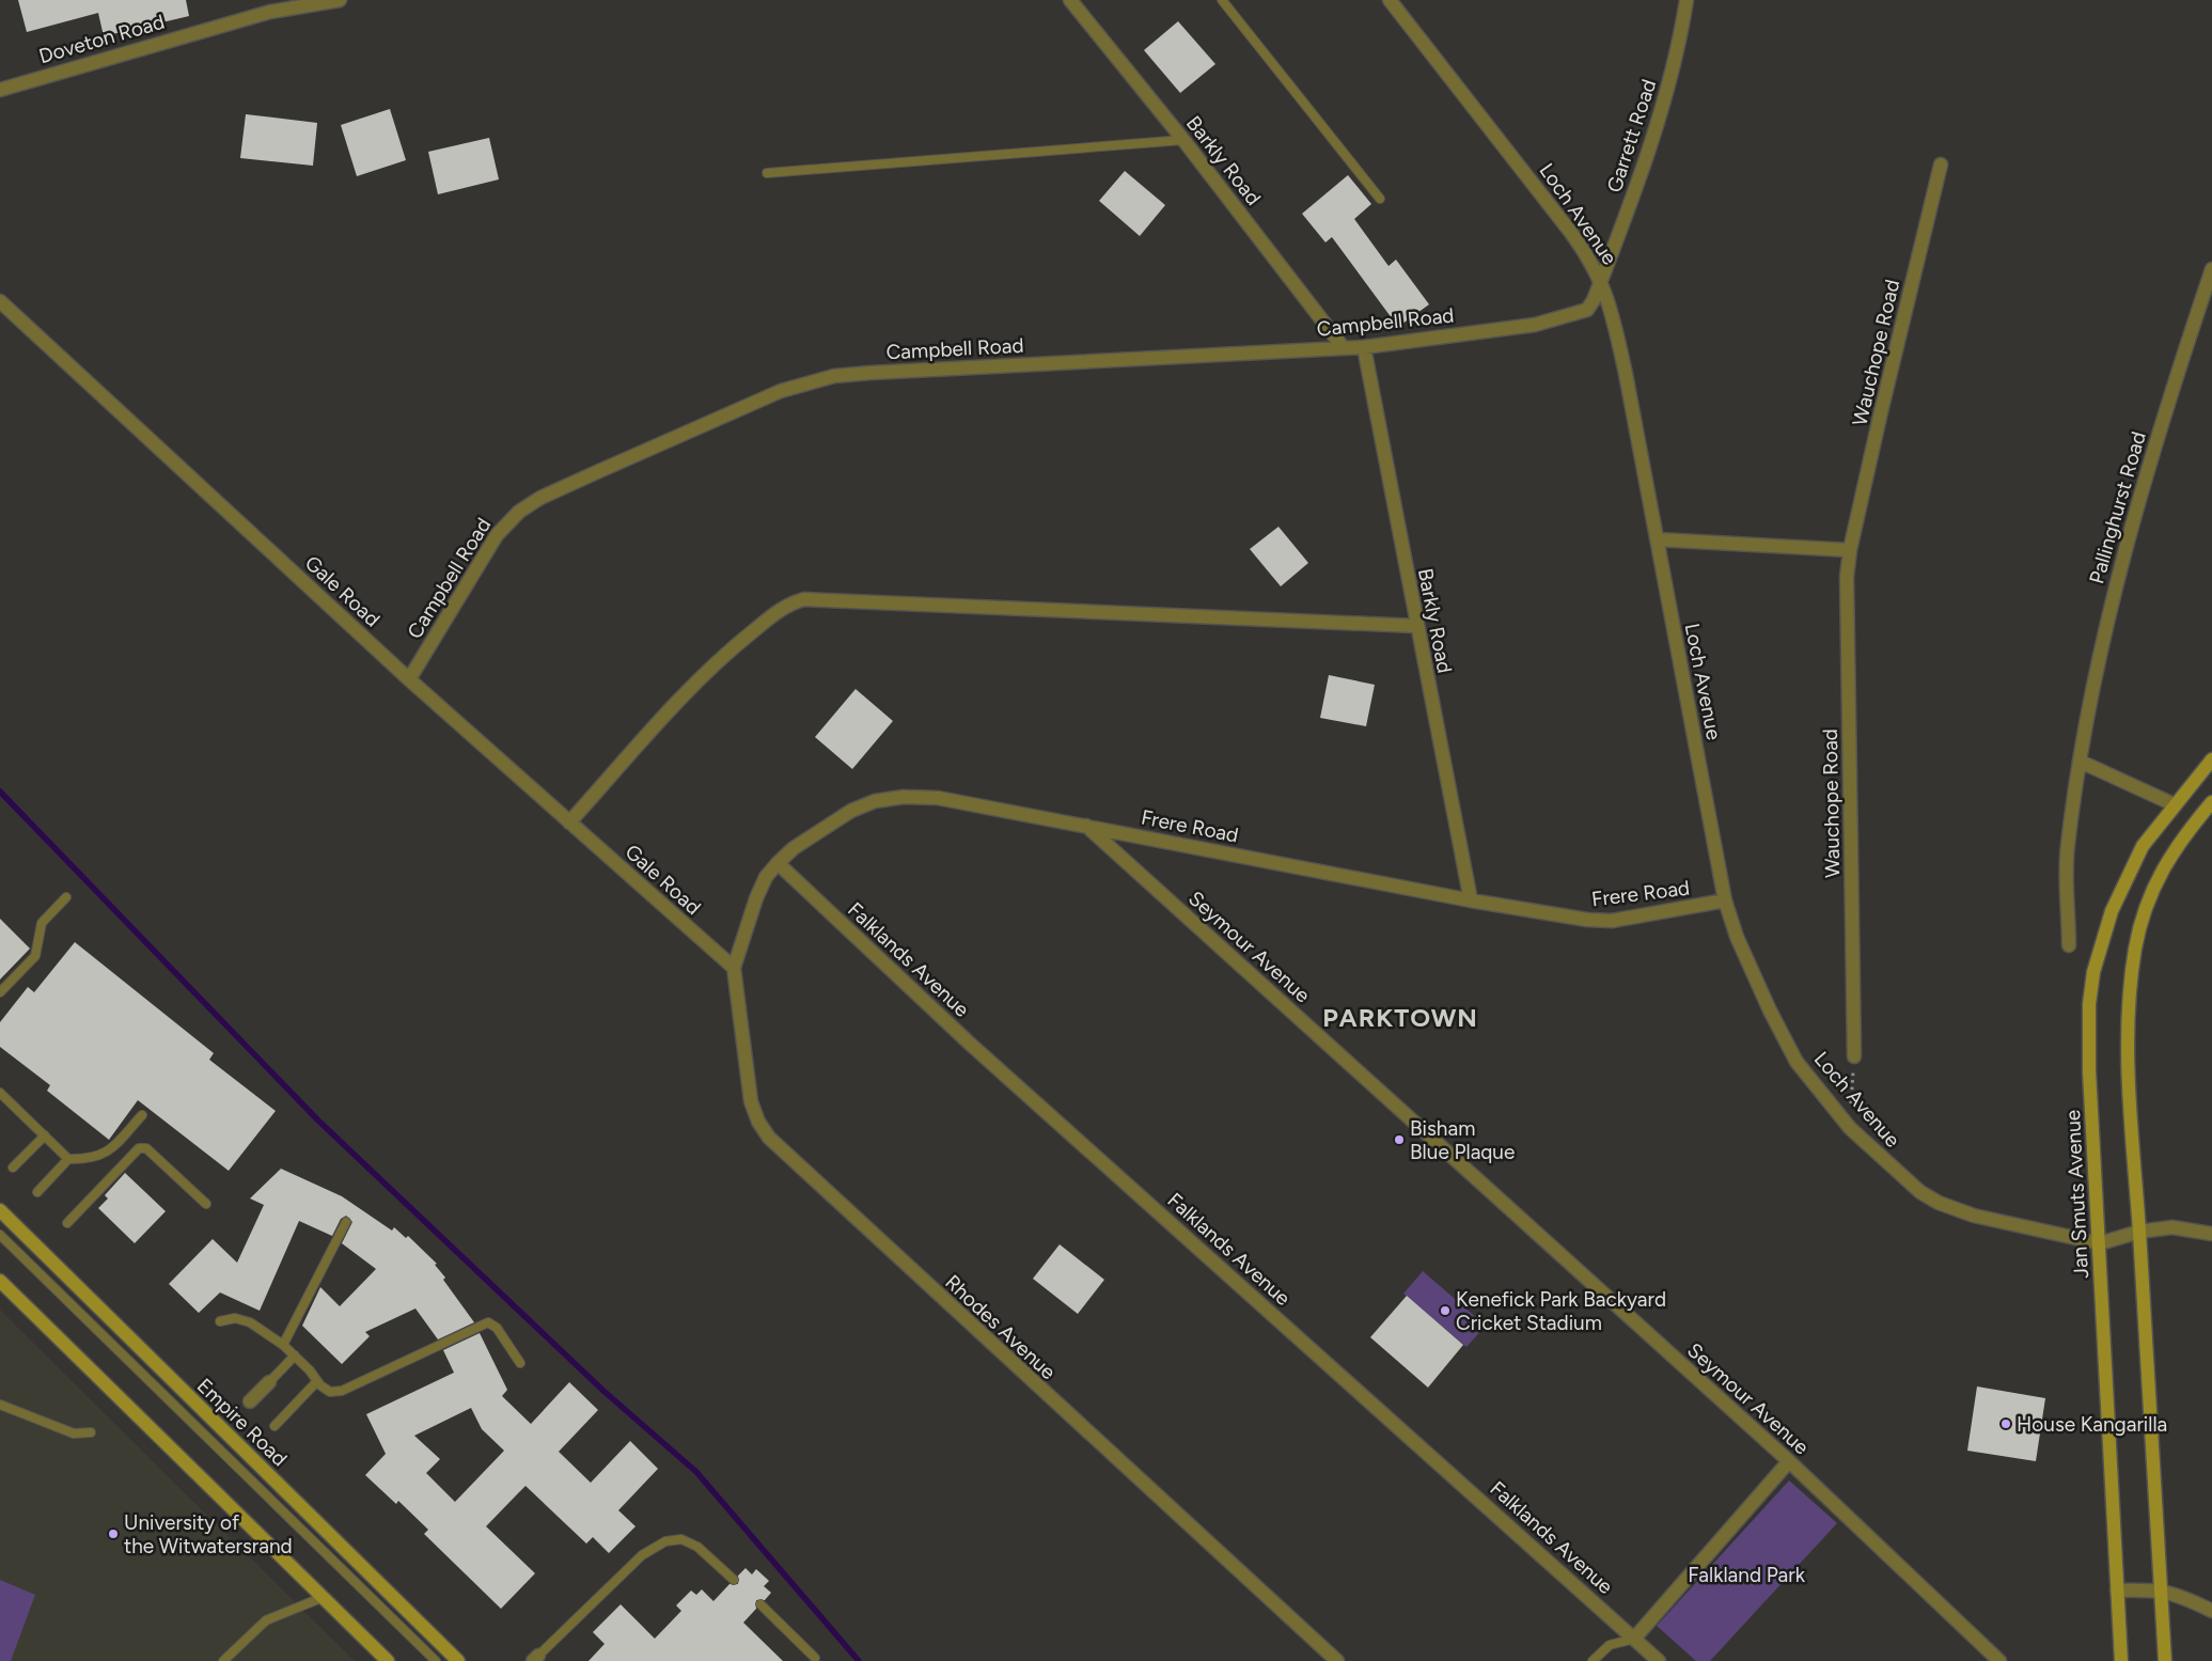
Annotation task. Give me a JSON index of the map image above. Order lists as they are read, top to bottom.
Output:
{
  "streets": {
    "main road": ["Jan Smuts Avenue", "Empire Road"],
    "street": [
      "Doveton Road",
      "Garrett Road",
      "Barkly Road",
      "Loch Avenue",
      "Campbell Road",
      "Wauchope Road",
      "Pallinghurst Road",
      "Gale Road",
      "Frere Road",
      "Seymour Avenue",
      "Falklands Avenue",
      "Rhodes Avenue"
    ]
  },
  "crossings": [
    ["Garrett Road", "Loch Avenue"],
    ["Garrett Road", "Campbell Road"],
    ["Barkly Road", "Campbell Road"],
    ["Barkly Road", "Frere Road"],
    ["Loch Avenue", "Campbell Road"],
    ["Loch Avenue", "Frere Road"],
    ["Loch Avenue", "Jan Smuts Avenue"],
    ["Campbell Road", "Gale Road"],
    ["Gale Road", "Frere Road"],
    ["Gale Road", "Rhodes Avenue"],
    ["Frere Road", "Seymour Avenue"],
    ["Frere Road", "Falklands Avenue"],
    ["Frere Road", "Rhodes Avenue"]
  ],
  "districts": ["PARKTOWN"],
  "parks": ["Falkland Park"],
  "places": [
    "Bisham Blue Plaque",
    "Kenefick Park Backyard Cricket Stadium",
    "House Kangarilla",
    "University of the Witwatersrand"
  ]
}
